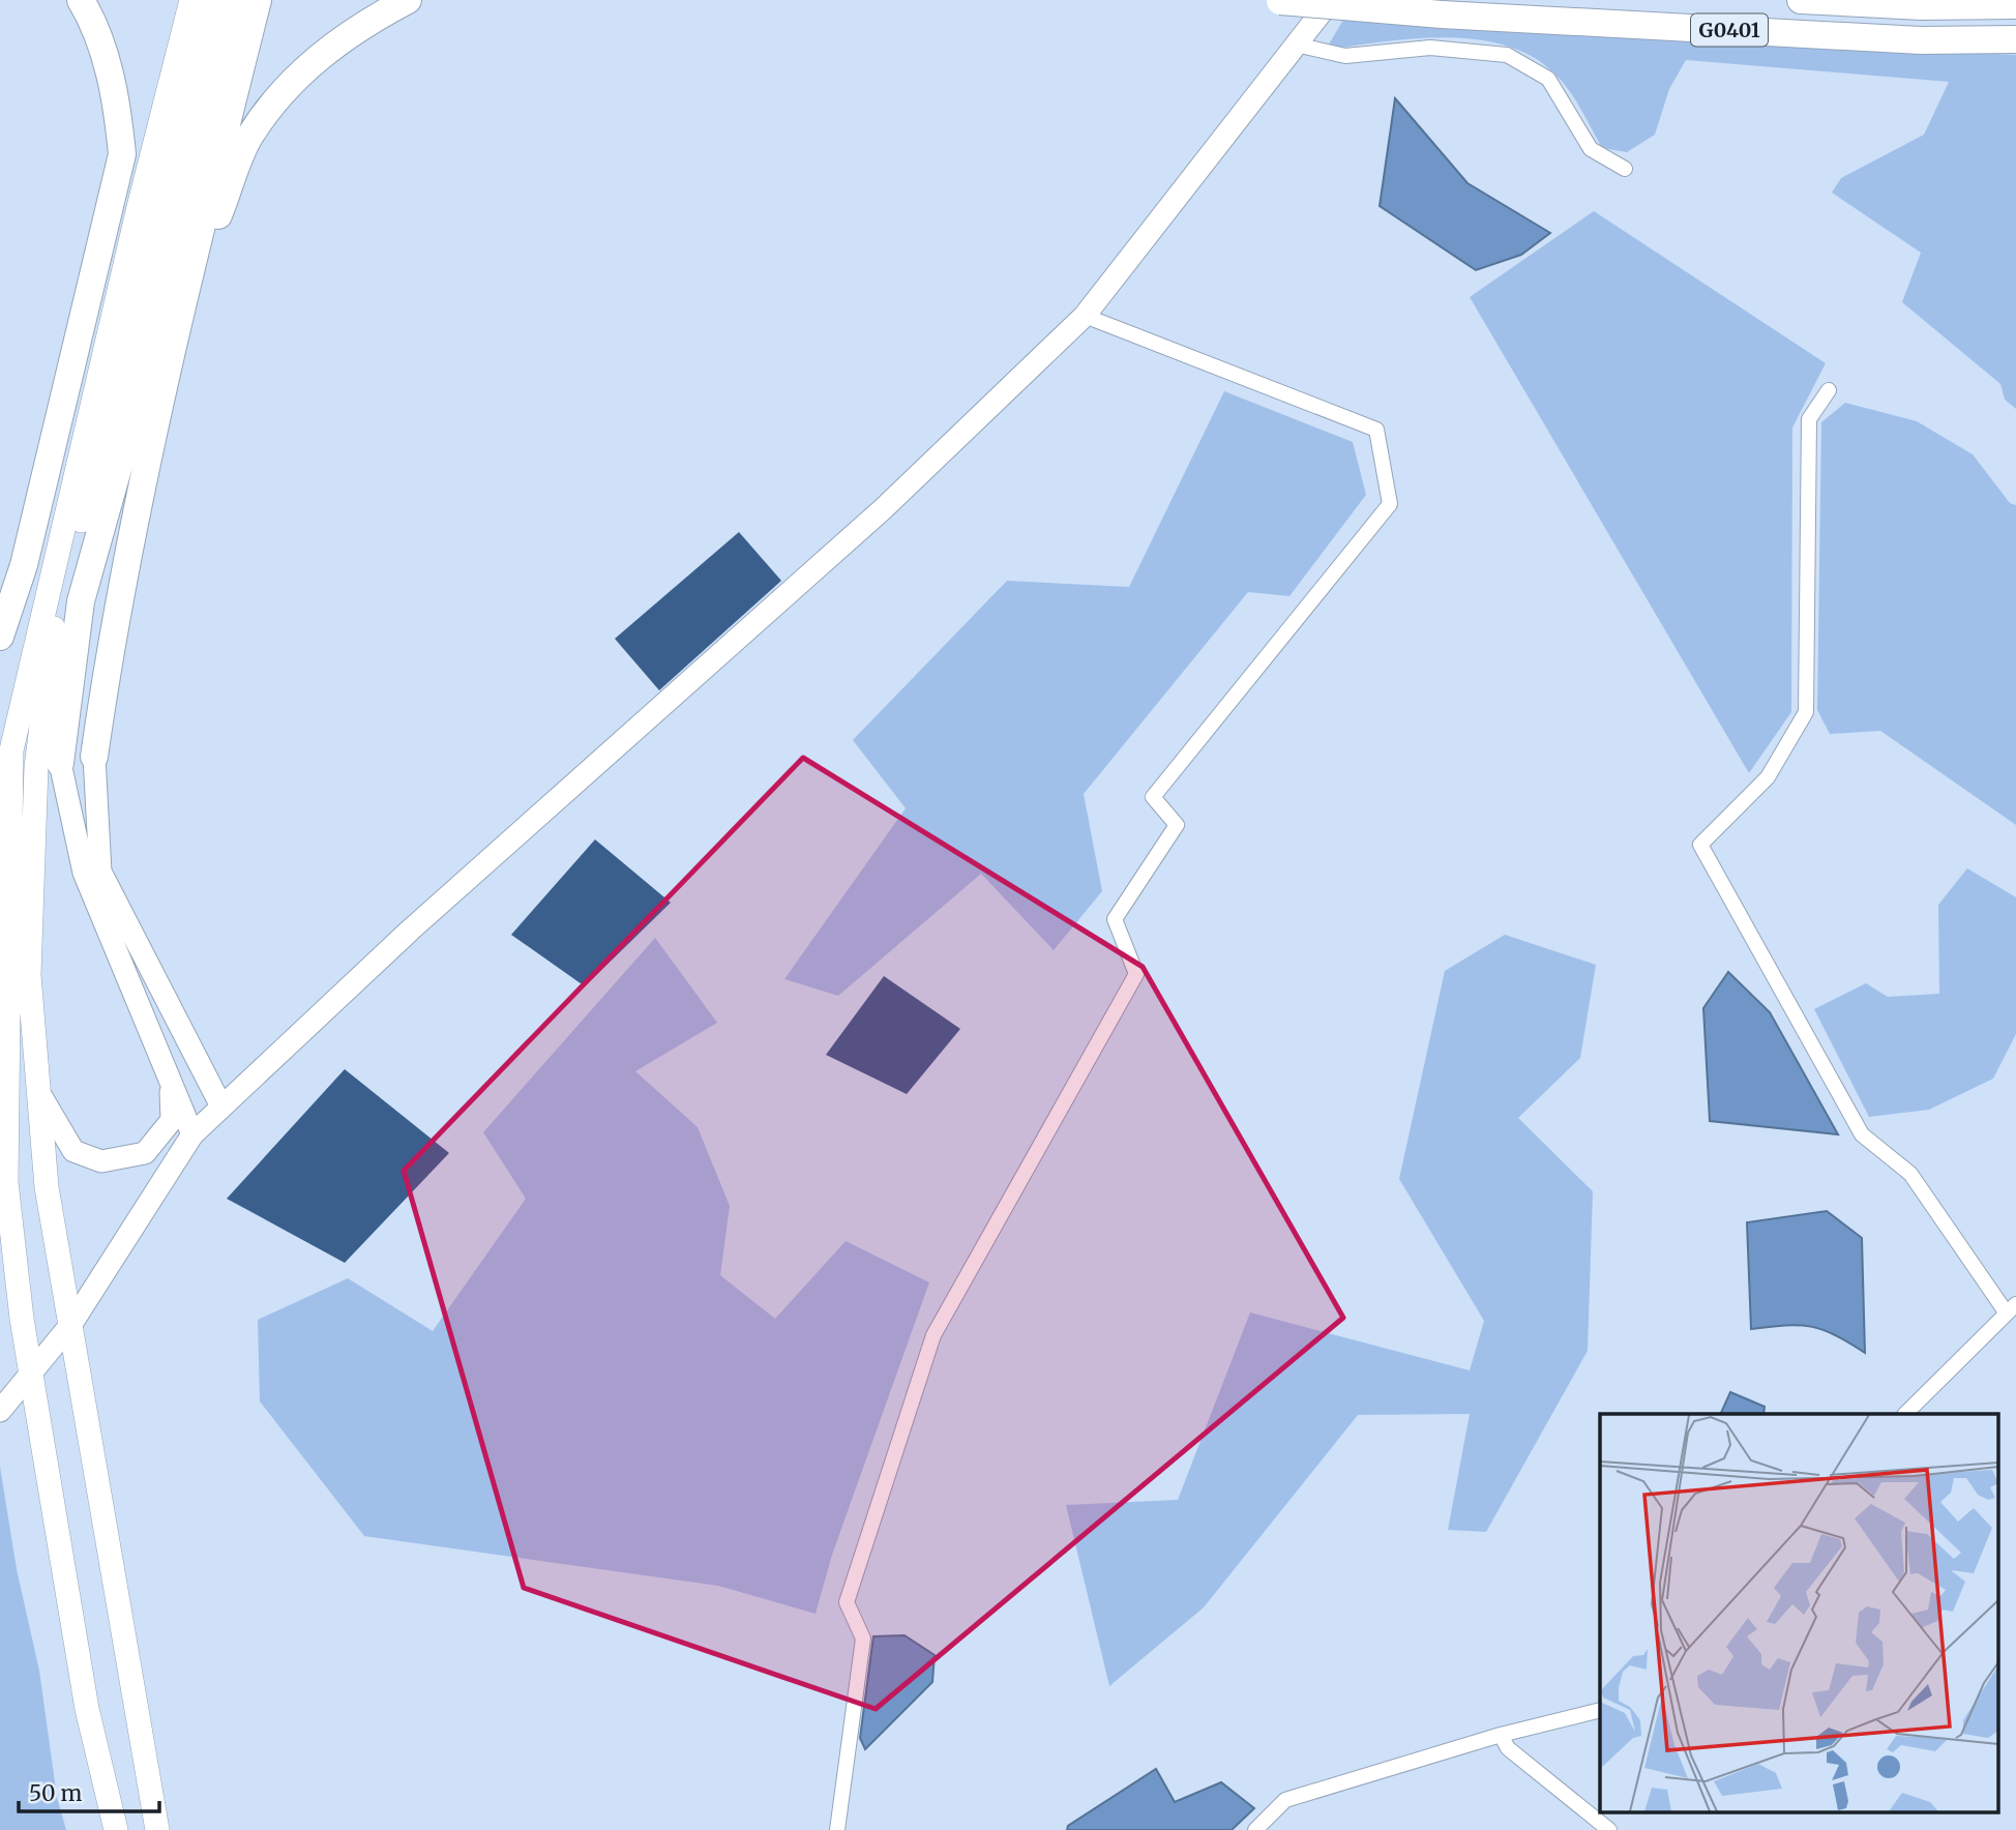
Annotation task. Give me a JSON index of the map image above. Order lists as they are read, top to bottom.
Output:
{
  "streets": {
    "highway": ["G0401"]
  },
  "scale_bar": "50 m"
}
